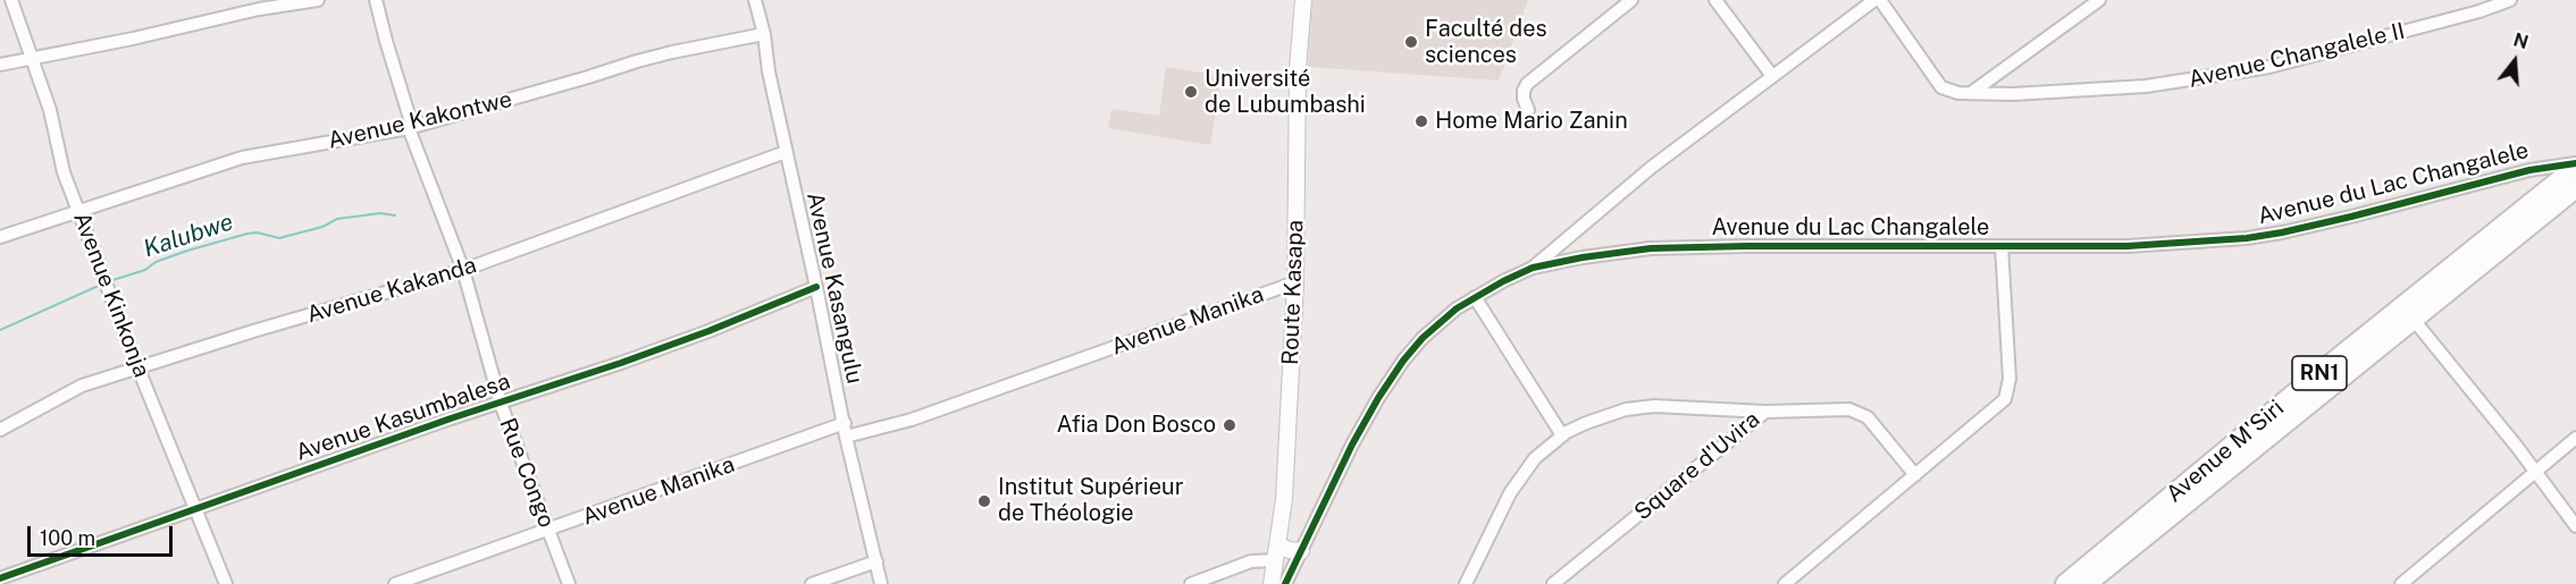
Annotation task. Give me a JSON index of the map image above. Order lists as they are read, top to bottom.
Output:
{
  "streets": {
    "highway": ["RN1", "Avenue M'Siri"],
    "main road": ["Route Kasapa"],
    "street": [
      "Avenue Changalele II",
      "Avenue Kakontwe",
      "Avenue du Lac Changalele",
      "Avenue Kasangulu",
      "Avenue Kakanda",
      "Avenue Kinkonja",
      "Avenue Manika",
      "Avenue Kasumbalesa",
      "Square d'Uvira",
      "Rue Congo"
    ]
  },
  "crossings": [
    ["Avenue Kakontwe", "Avenue Kasangulu"],
    ["Avenue Kakontwe", "Avenue Kinkonja"],
    ["Avenue Kakontwe", "Rue Congo"],
    ["Avenue du Lac Changalele", "Avenue M'Siri"],
    ["Avenue Kasangulu", "Avenue Kakanda"],
    ["Avenue Kasangulu", "Avenue Manika"],
    ["Avenue Kasangulu", "Avenue Kasumbalesa"],
    ["Avenue Kakanda", "Avenue Kinkonja"],
    ["Avenue Kakanda", "Rue Congo"],
    ["Route Kasapa", "Avenue Manika"],
    ["Avenue Kinkonja", "Avenue Kasumbalesa"],
    ["Avenue Manika", "Rue Congo"],
    ["Avenue Kasumbalesa", "Rue Congo"]
  ],
  "water": ["Kalubwe"],
  "places": [
    "Faculté des sciences",
    "Université de Lubumbashi",
    "Home Mario Zanin",
    "Afia Don Bosco",
    "Institut Supérieur de Théologie"
  ],
  "scale_bar": "100 m",
  "north": "top"
}
